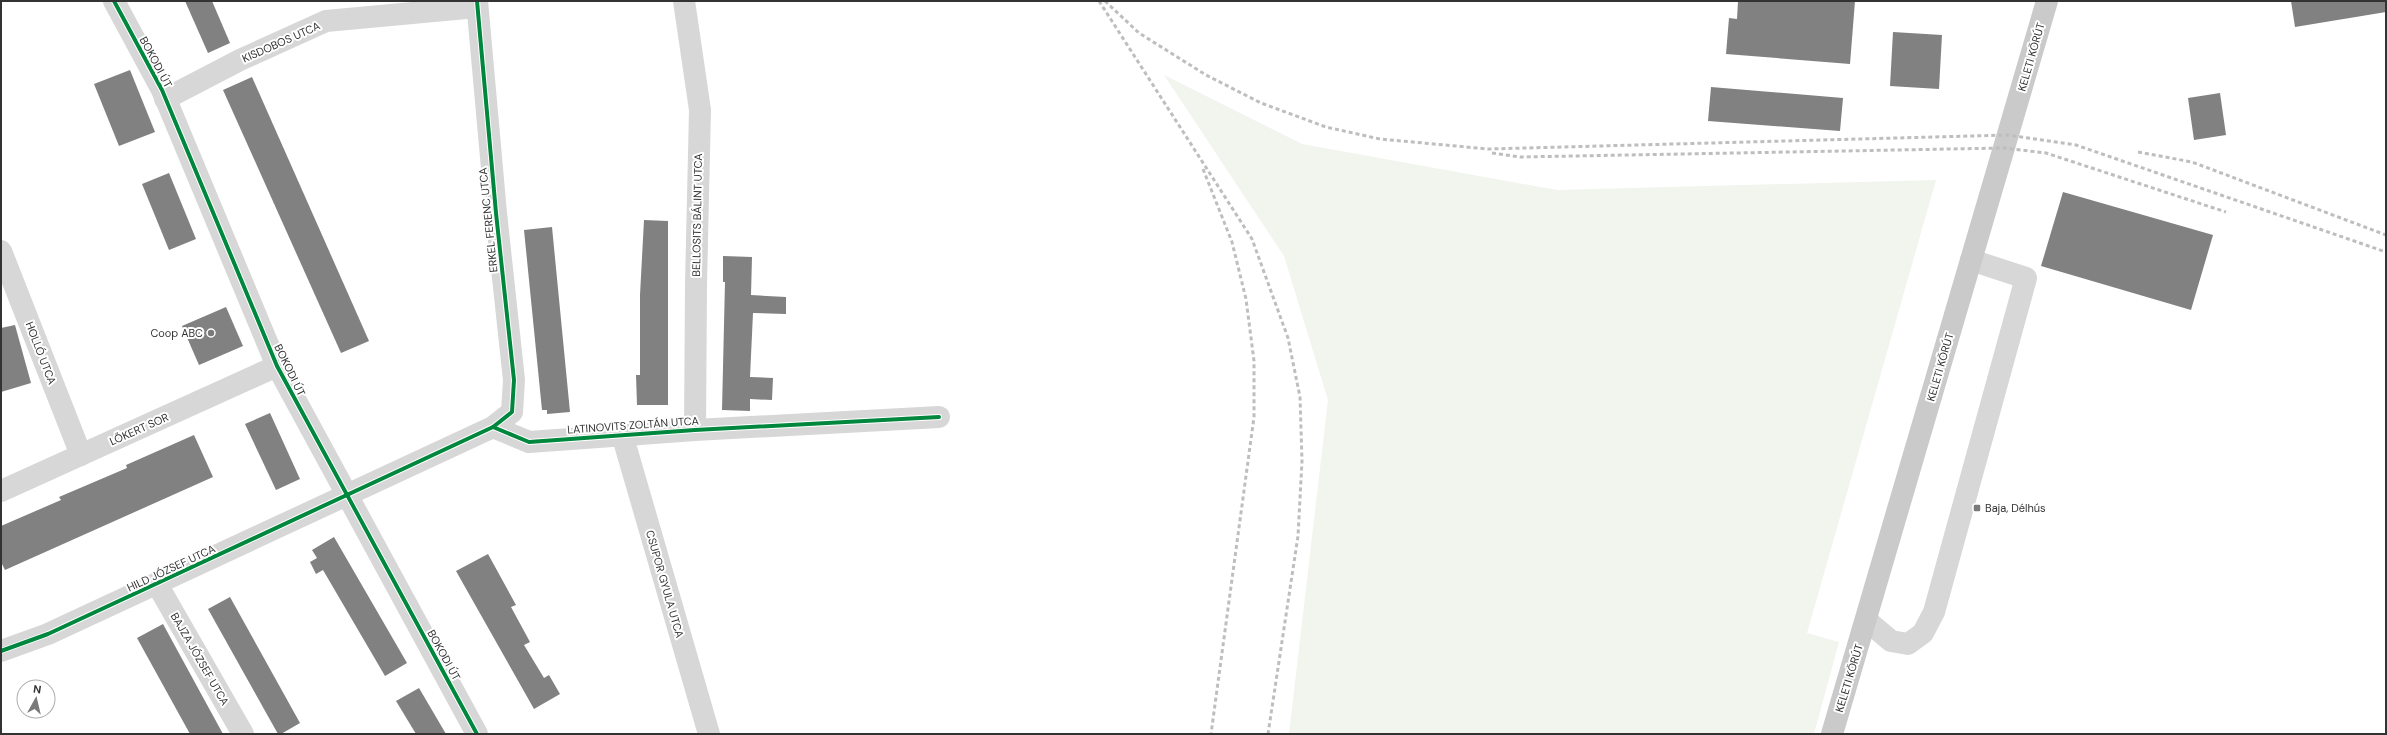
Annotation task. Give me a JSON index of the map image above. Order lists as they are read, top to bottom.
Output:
{
  "streets": {
    "main road": ["KELETI KÖRÚT"],
    "street": [
      "KISDOBOS UTCA",
      "BOKODI ÚT",
      "BELLOSITS BÁLINT UTCA",
      "ERKEL FERENC UTCA",
      "HOLLÓ UTCA",
      "LATINOVITS ZOLTÁN UTCA",
      "LŐKERT SOR",
      "HILD JÓZSEF UTCA",
      "CSUPOR GYULA UTCA",
      "BAJZA JÓZSEF UTCA"
    ]
  },
  "crossings": [
    ["KISDOBOS UTCA", "BOKODI ÚT"],
    ["KISDOBOS UTCA", "ERKEL FERENC UTCA"],
    ["BOKODI ÚT", "LŐKERT SOR"],
    ["BOKODI ÚT", "HILD JÓZSEF UTCA"],
    ["BELLOSITS BÁLINT UTCA", "LATINOVITS ZOLTÁN UTCA"],
    ["ERKEL FERENC UTCA", "LATINOVITS ZOLTÁN UTCA"],
    ["HOLLÓ UTCA", "LŐKERT SOR"],
    ["LATINOVITS ZOLTÁN UTCA", "CSUPOR GYULA UTCA"],
    ["HILD JÓZSEF UTCA", "BAJZA JÓZSEF UTCA"]
  ],
  "places": {
    "other": ["Coop ABC"],
    "transit": ["Baja, Délhús"]
  },
  "north": "top"
}
